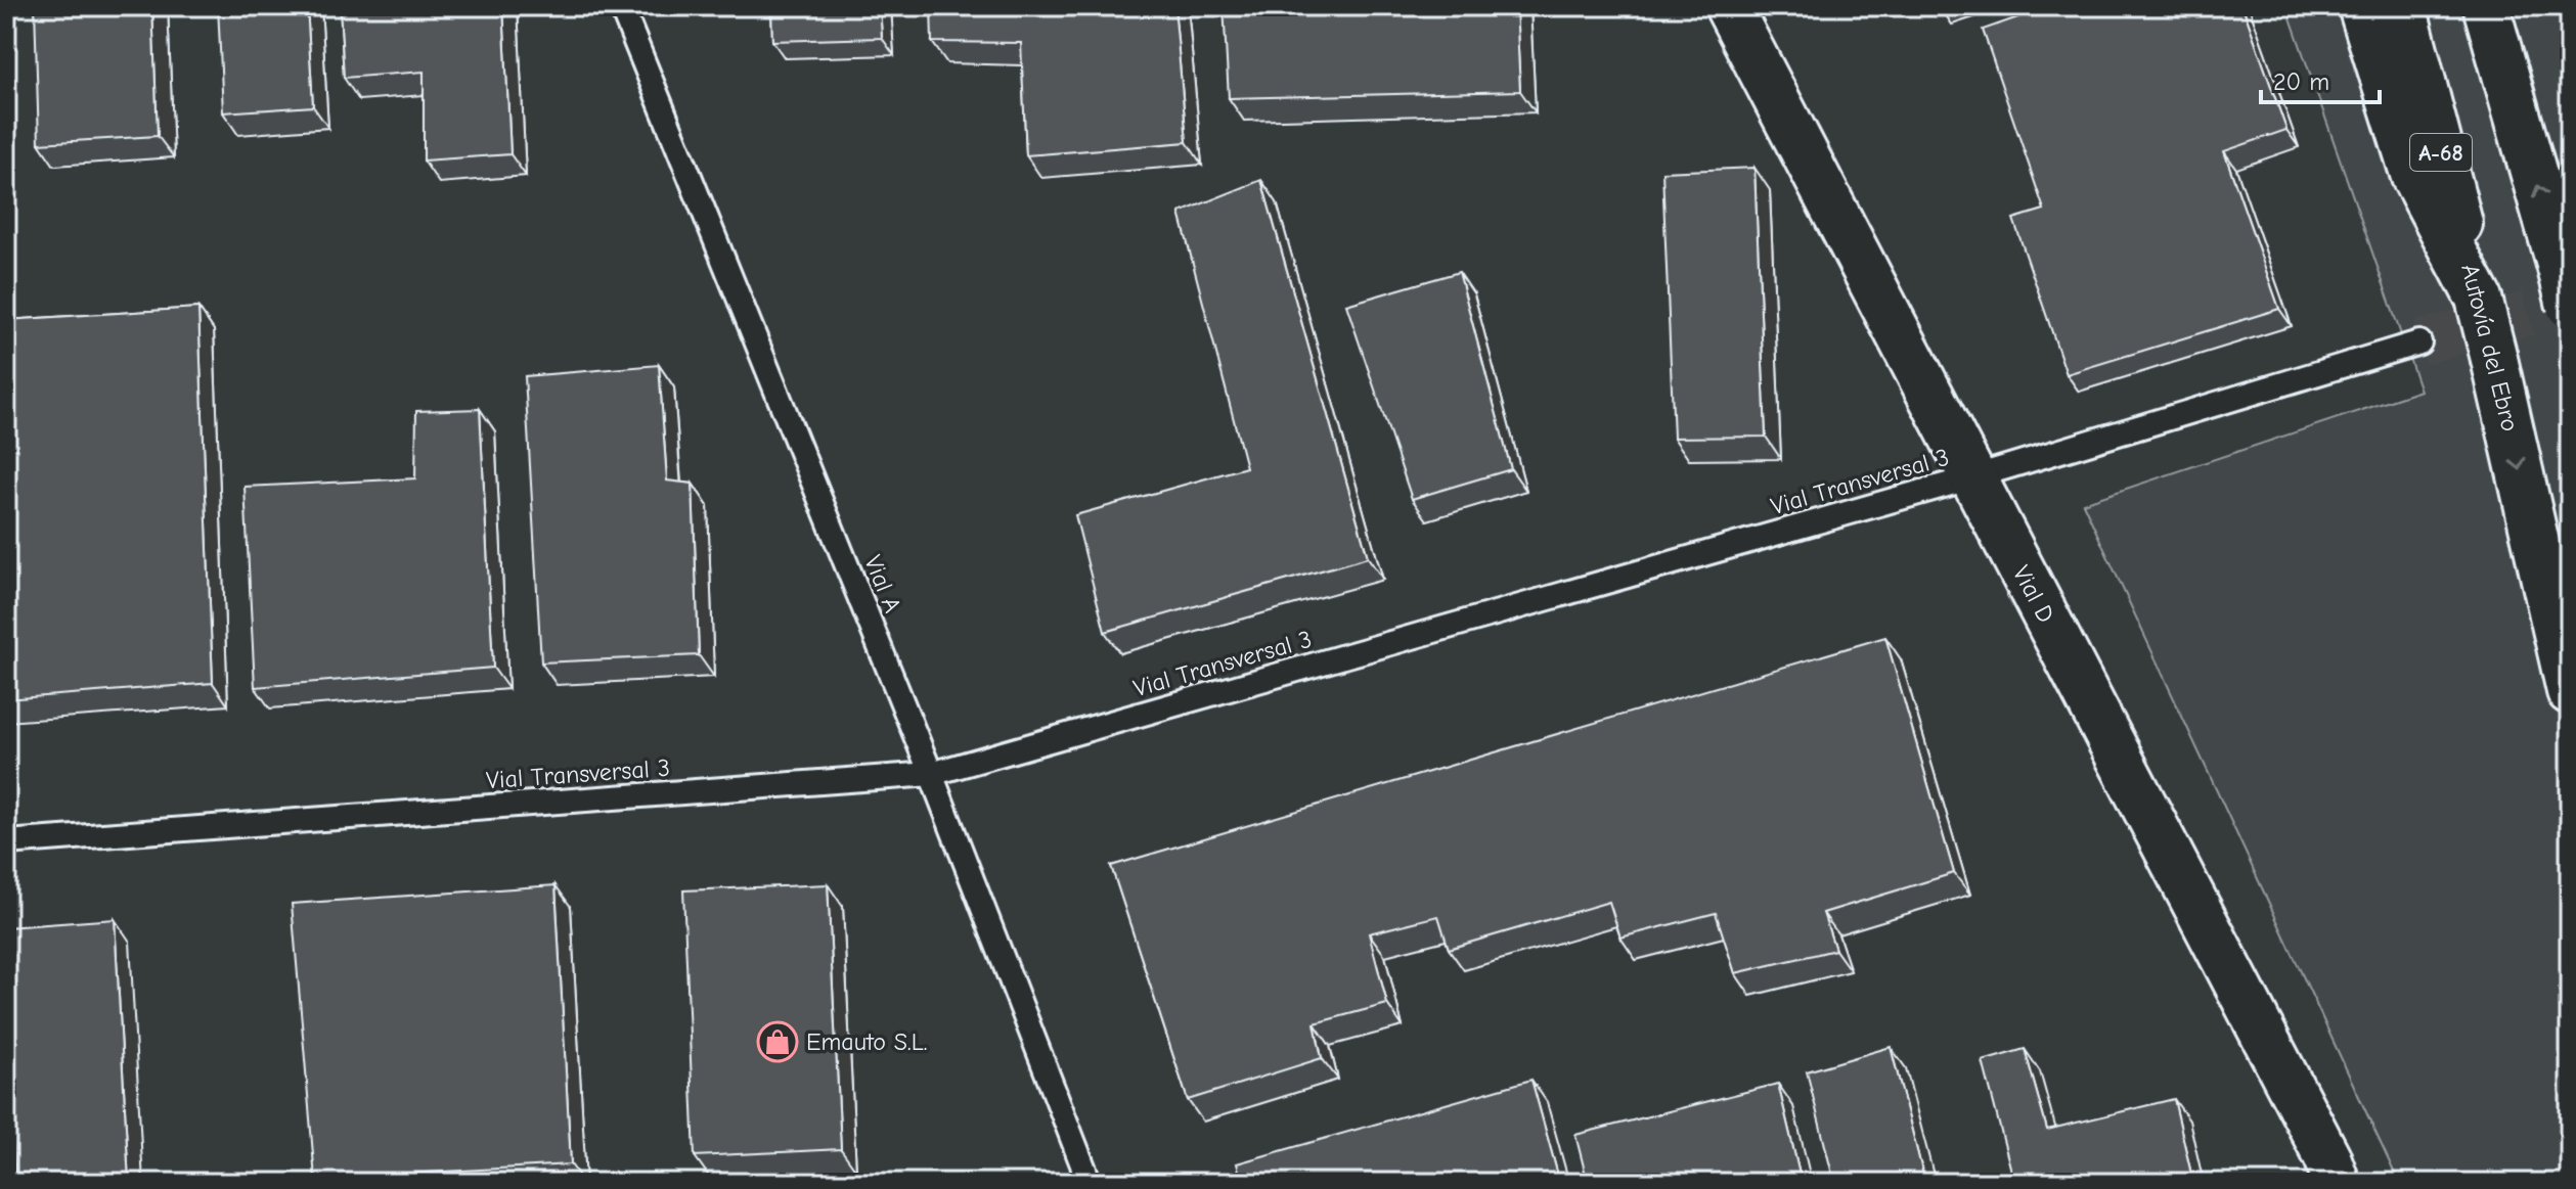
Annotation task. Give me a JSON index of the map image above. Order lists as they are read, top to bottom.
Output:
{
  "streets": {
    "main road": ["A-68", "Autovía del Ebro", "Vial D"],
    "lane": ["Vial Transversal 3", "Vial A"]
  },
  "crossings": [
    ["Vial Transversal 3", "Vial A"],
    ["Vial Transversal 3", "Vial D"]
  ],
  "one_way": ["Autovía del Ebro"],
  "places": {
    "shop": ["Emauto S.L."]
  },
  "scale_bar": "20 m"
}
